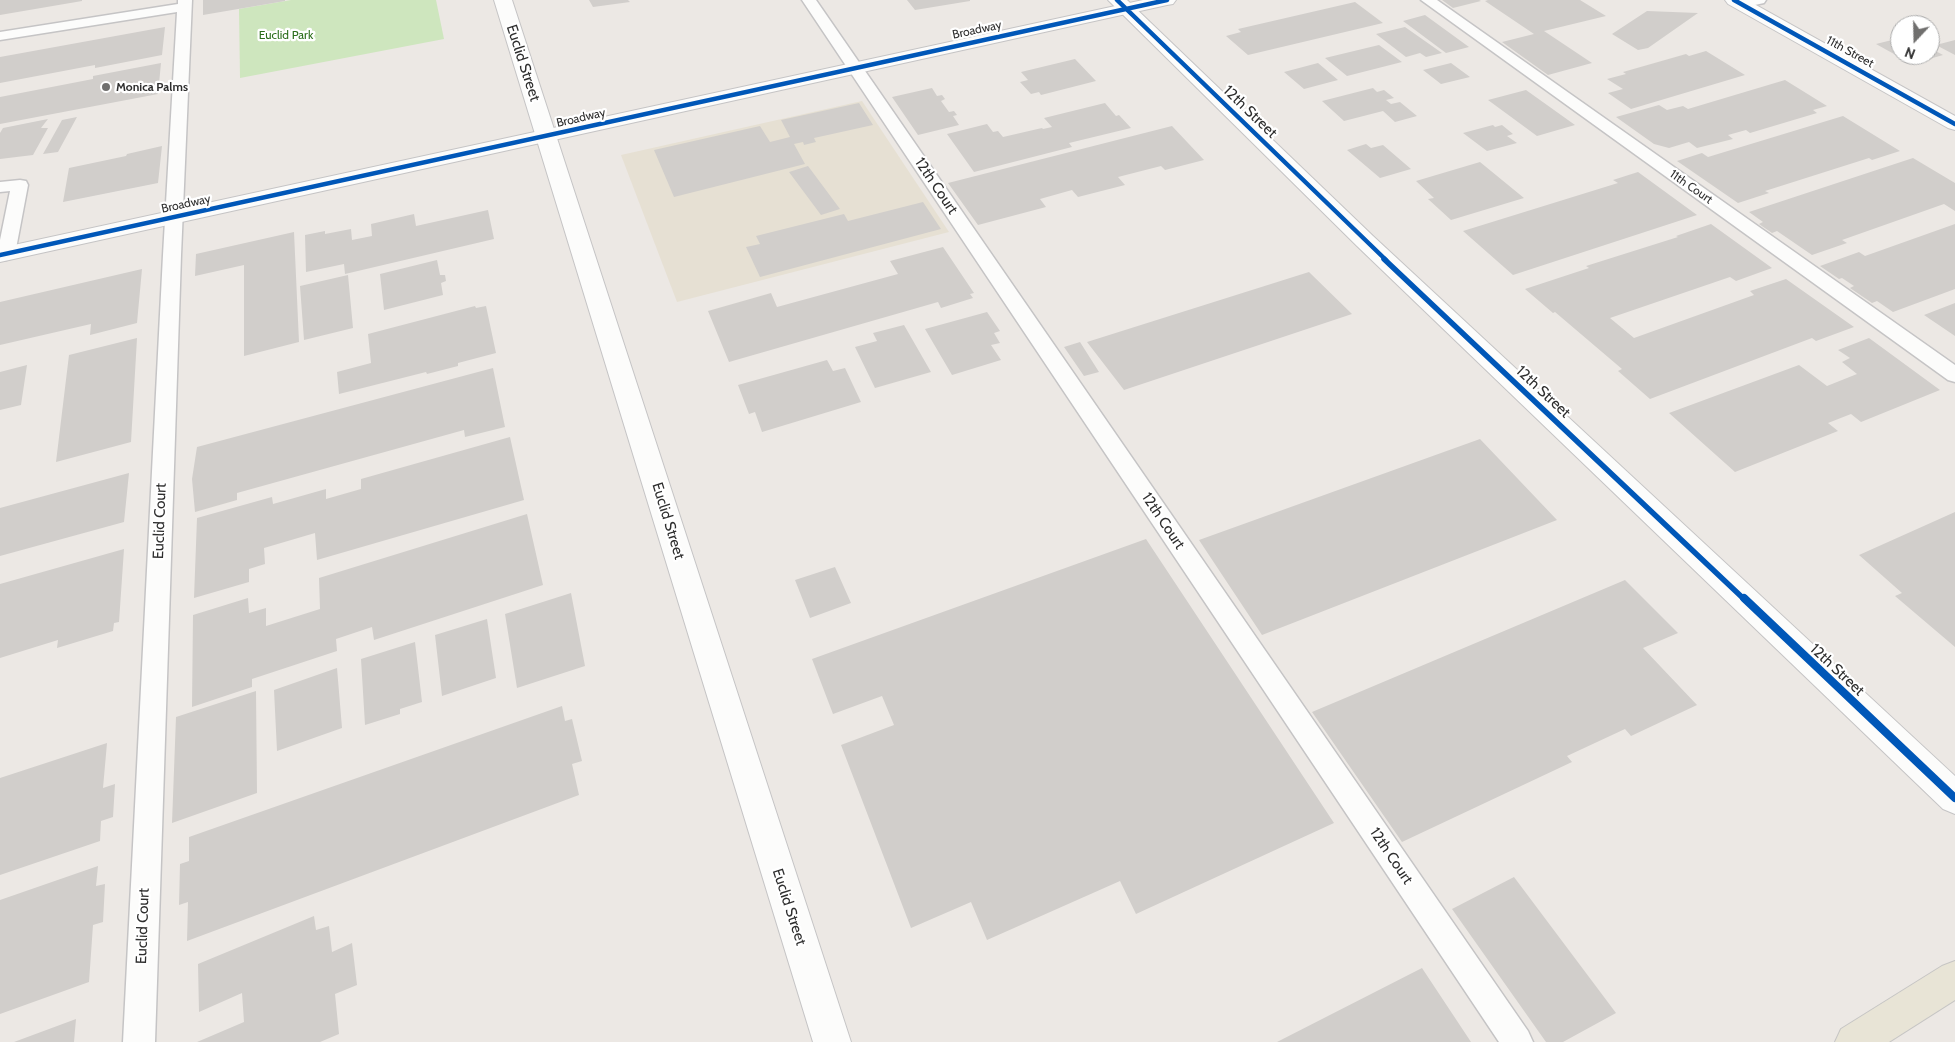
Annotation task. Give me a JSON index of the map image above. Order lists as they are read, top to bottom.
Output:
{
  "streets": {
    "street": [
      "Broadway",
      "11th Street",
      "Euclid Street",
      "12th Street"
    ],
    "lane": ["12th Court", "11th Court", "Euclid Court"]
  },
  "crossings": [
    ["Broadway", "Euclid Street"],
    ["Broadway", "12th Street"],
    ["Broadway", "12th Court"],
    ["Broadway", "Euclid Court"]
  ],
  "parks": ["Euclid Park"],
  "places": ["Monica Palms"],
  "north": "bottom"
}
